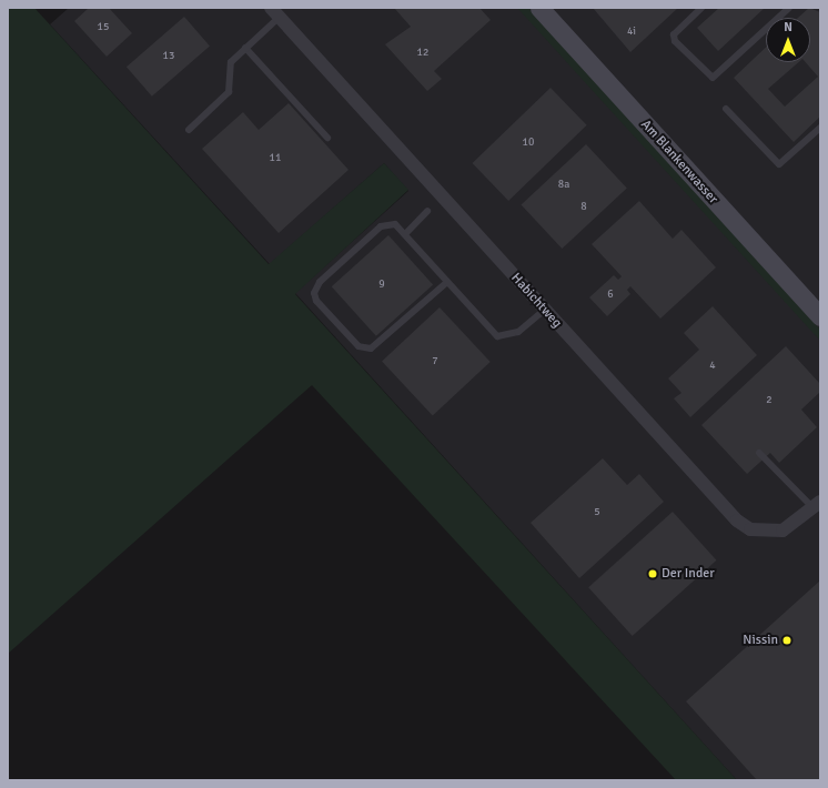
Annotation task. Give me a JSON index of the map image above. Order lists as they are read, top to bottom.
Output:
{
  "streets": {
    "street": ["Am Blankenwasser", "Habichtweg"]
  },
  "places": ["Der Inder", "Nissin"],
  "house_numbers": [
    "15",
    "4i",
    "12",
    "13",
    "10",
    "11",
    "8a",
    "8",
    "9",
    "6",
    "7",
    "4",
    "2",
    "5"
  ],
  "north": "top"
}
